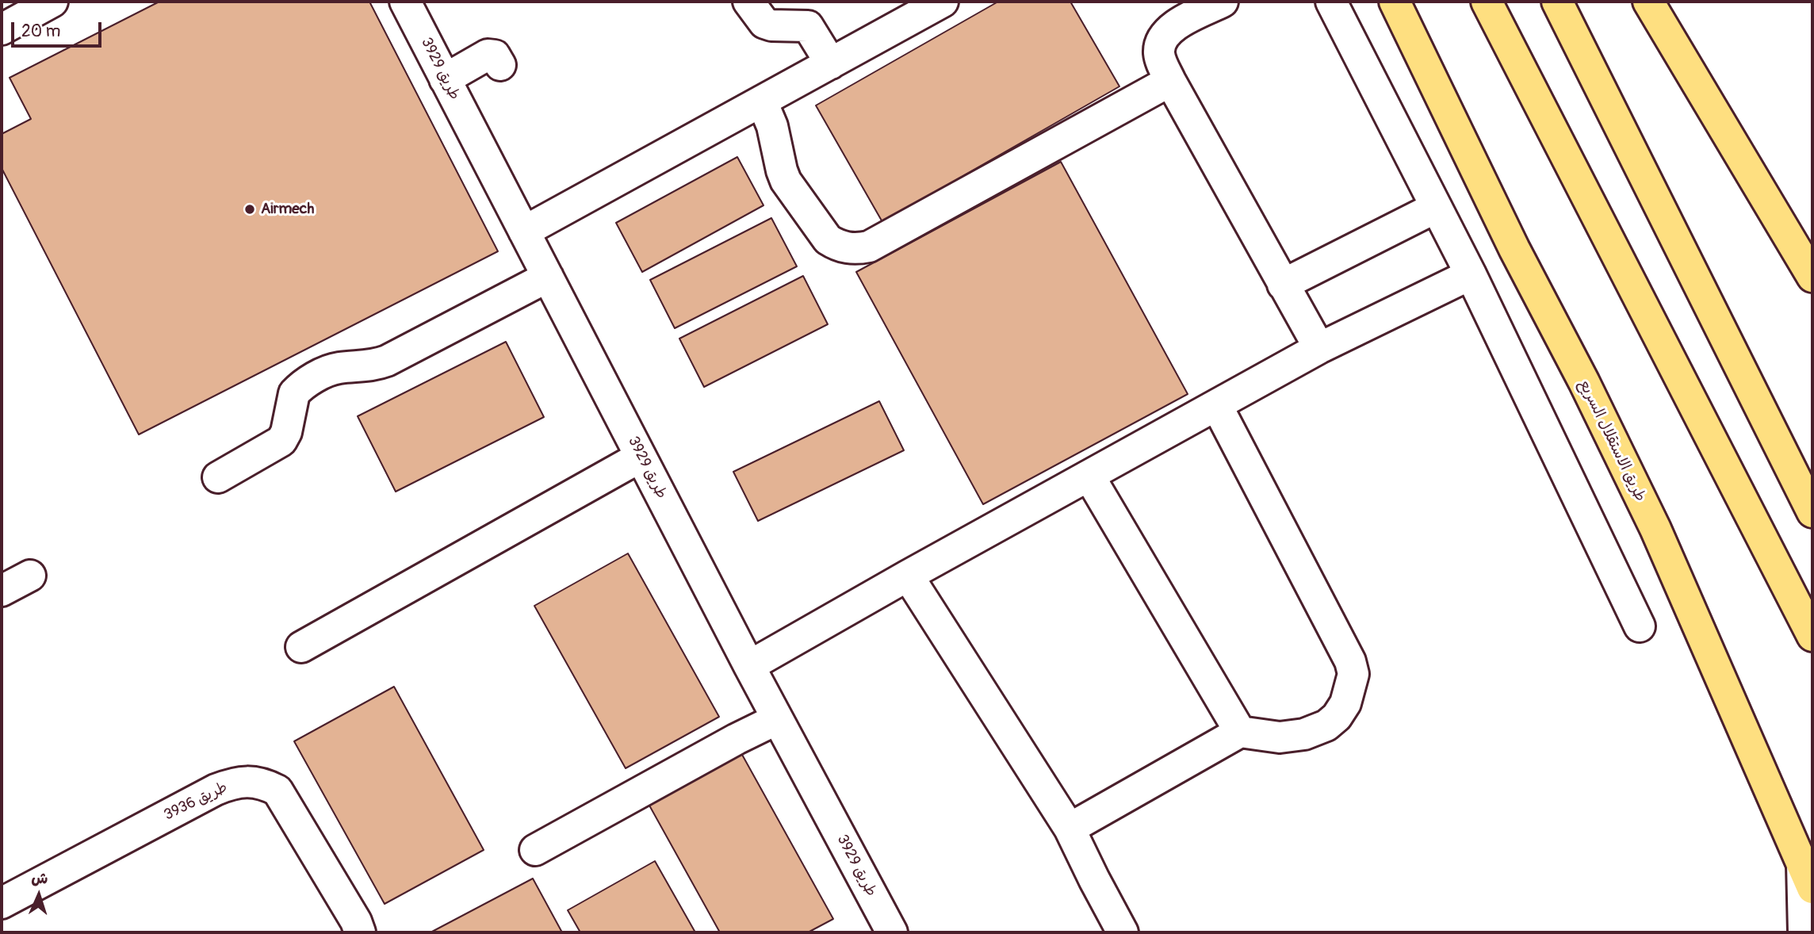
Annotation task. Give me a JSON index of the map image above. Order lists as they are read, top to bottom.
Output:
{
  "streets": {
    "main road": ["طريق الاستقلال السريع"],
    "street": ["طريق 3929", "طريق 3936"]
  },
  "places": ["Airmech"],
  "scale_bar": "20 m",
  "north": "top"
}
